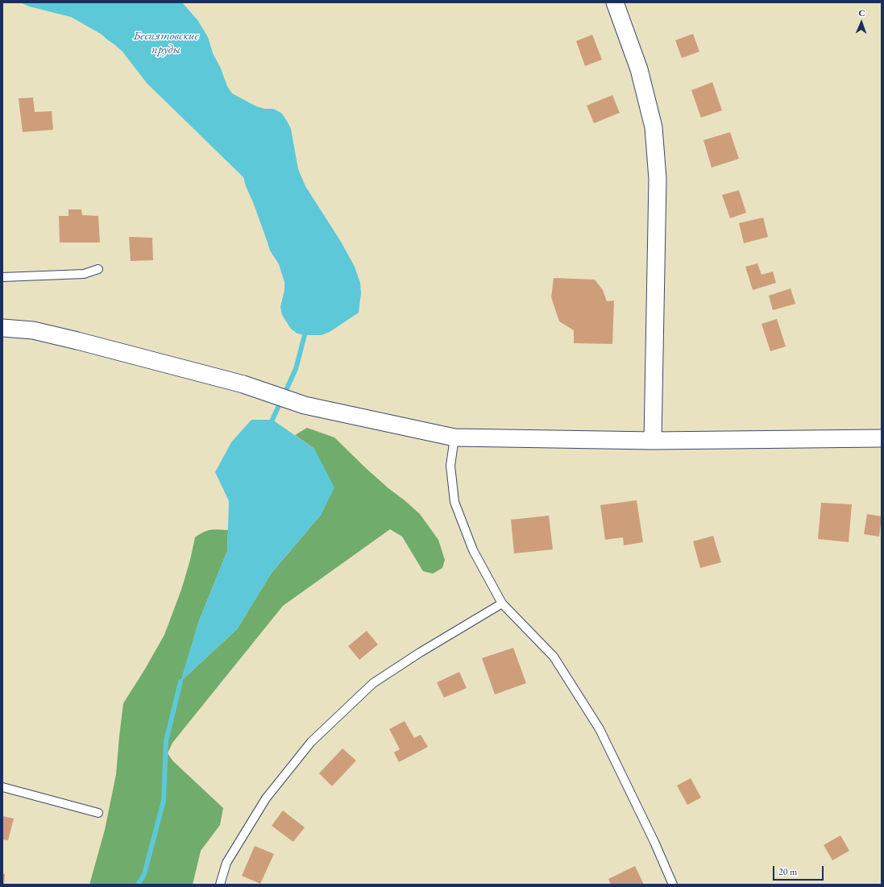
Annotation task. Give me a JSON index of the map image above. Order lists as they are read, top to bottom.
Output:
{
  "water": ["Беспятовские пруды"],
  "scale_bar": "20 m",
  "north": "top"
}
